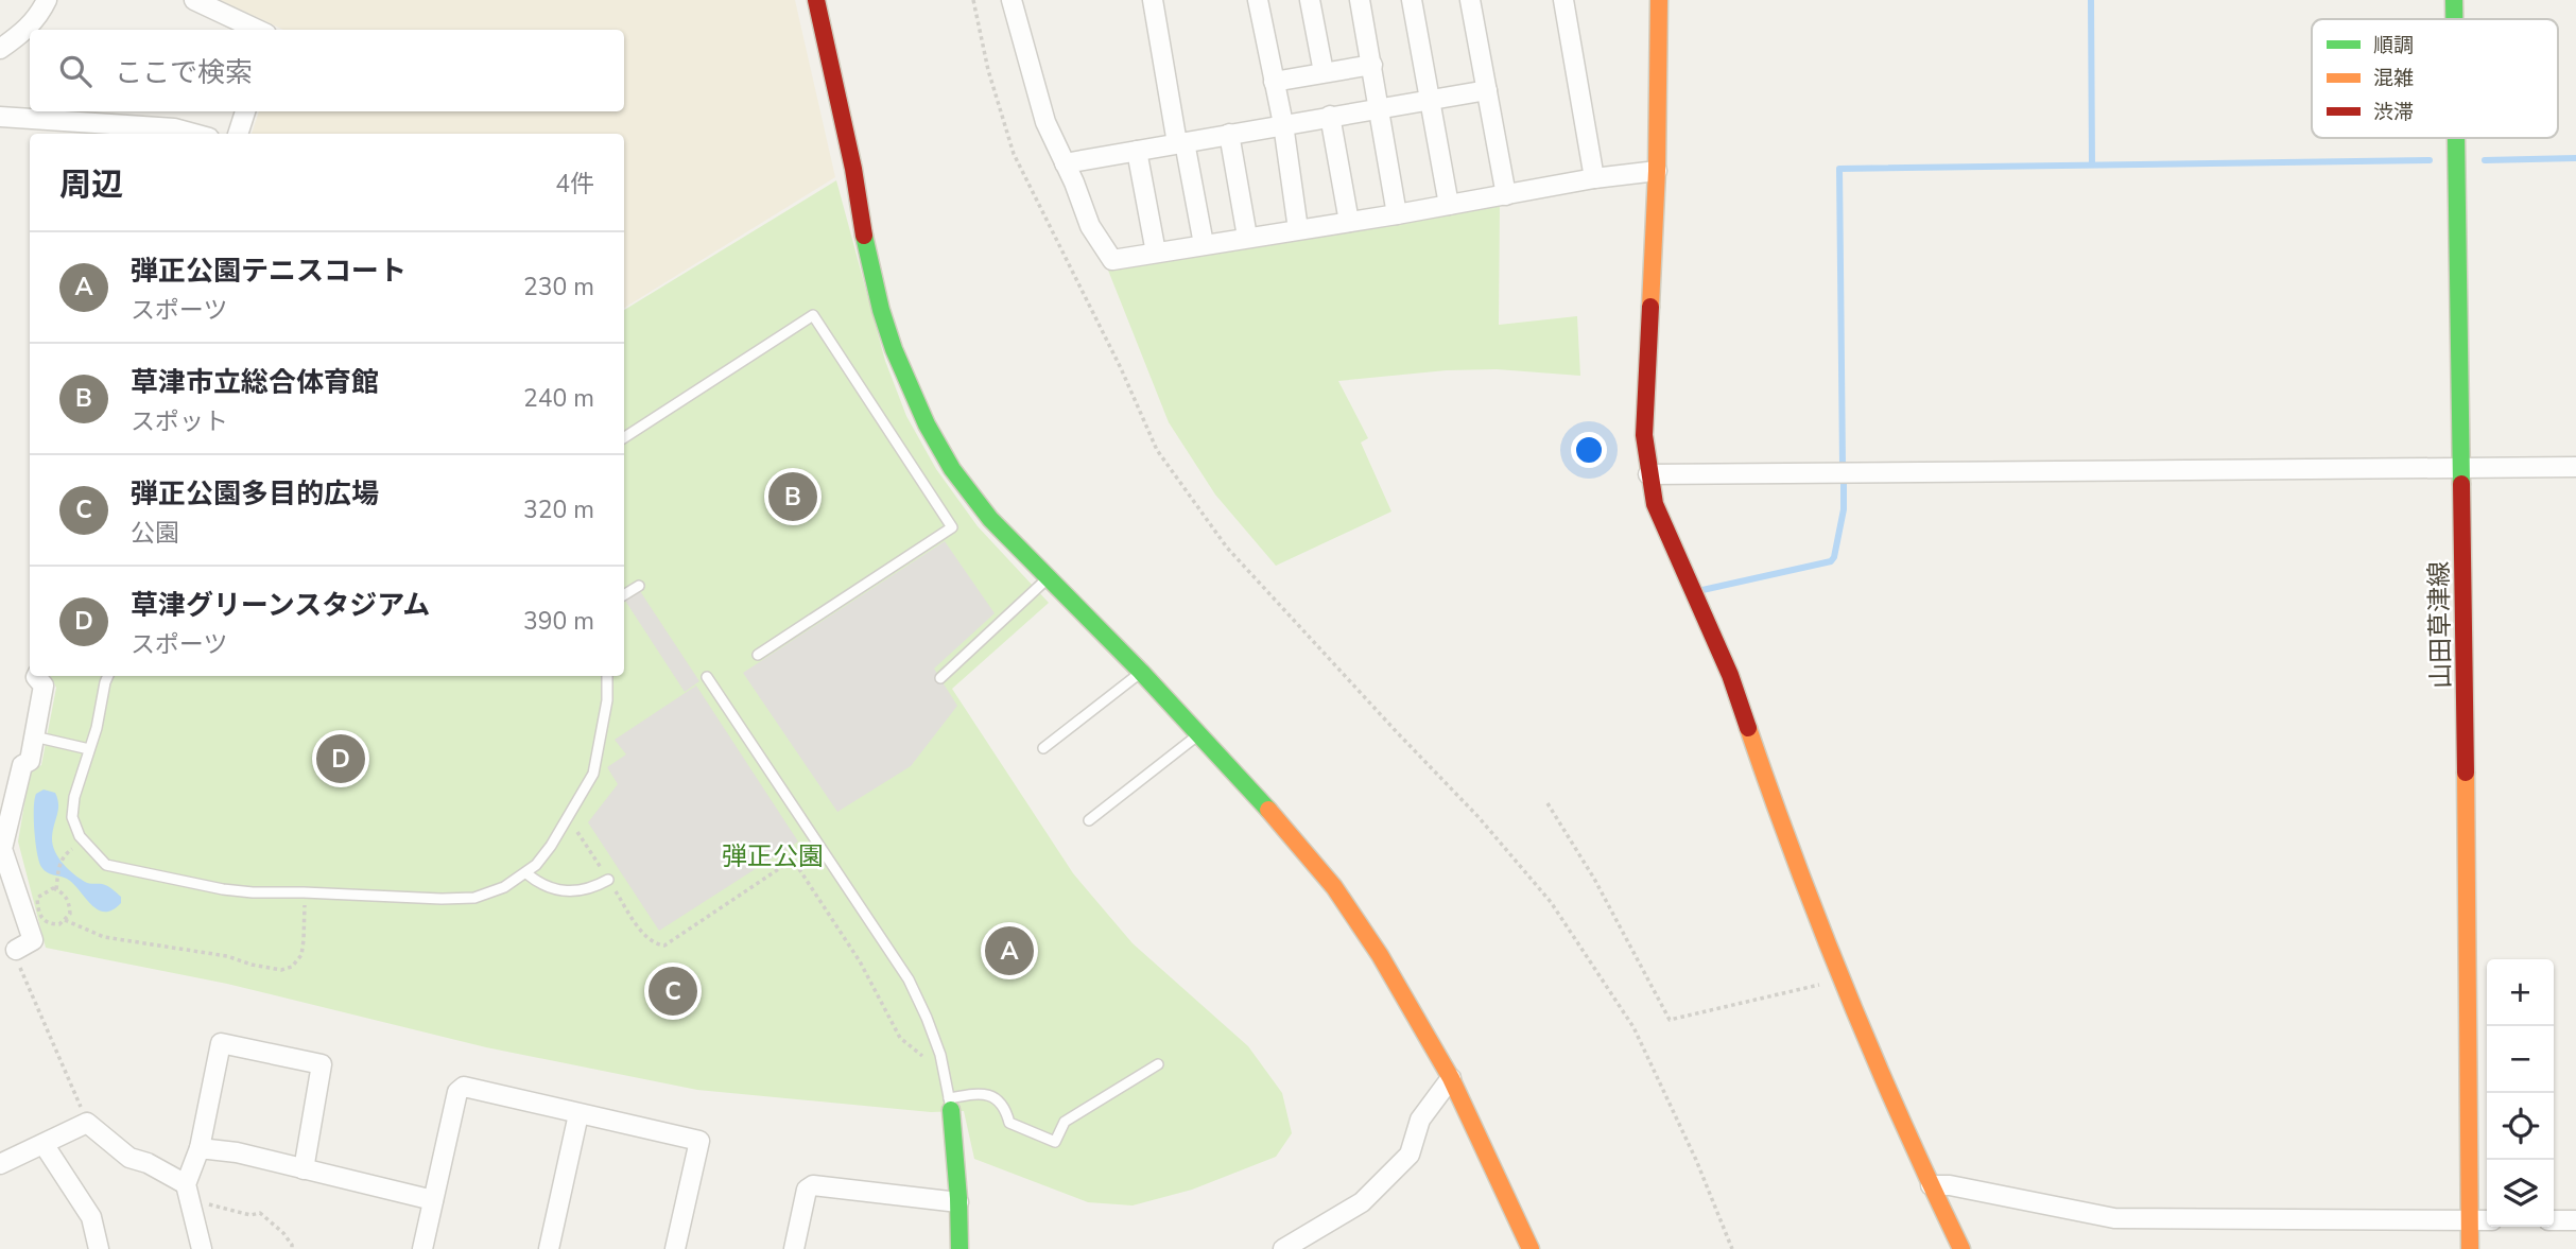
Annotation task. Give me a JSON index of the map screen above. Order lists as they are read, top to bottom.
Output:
{
  "streets": {
    "street": ["山田草津線"]
  },
  "parks": ["弾正公園"],
  "legend": ["順調", "混雑", "渋滞"],
  "page": {
    "search": "ここで検索",
    "heading": ["周辺", "4件"],
    "list": [
      {
        "mark": "A",
        "name": "弾正公園テニスコート",
        "note": "スポーツ",
        "value": "230 m"
      },
      {
        "mark": "B",
        "name": "草津市立総合体育館",
        "note": "スポット",
        "value": "240 m"
      },
      {
        "mark": "C",
        "name": "弾正公園多目的広場",
        "note": "公園",
        "value": "320 m"
      },
      {
        "mark": "D",
        "name": "草津グリーンスタジアム",
        "note": "スポーツ",
        "value": "390 m"
      }
    ],
    "pins": [
      "B",
      "D",
      "A",
      "C"
    ],
    "map_buttons": ["+", "−"]
  }
}
